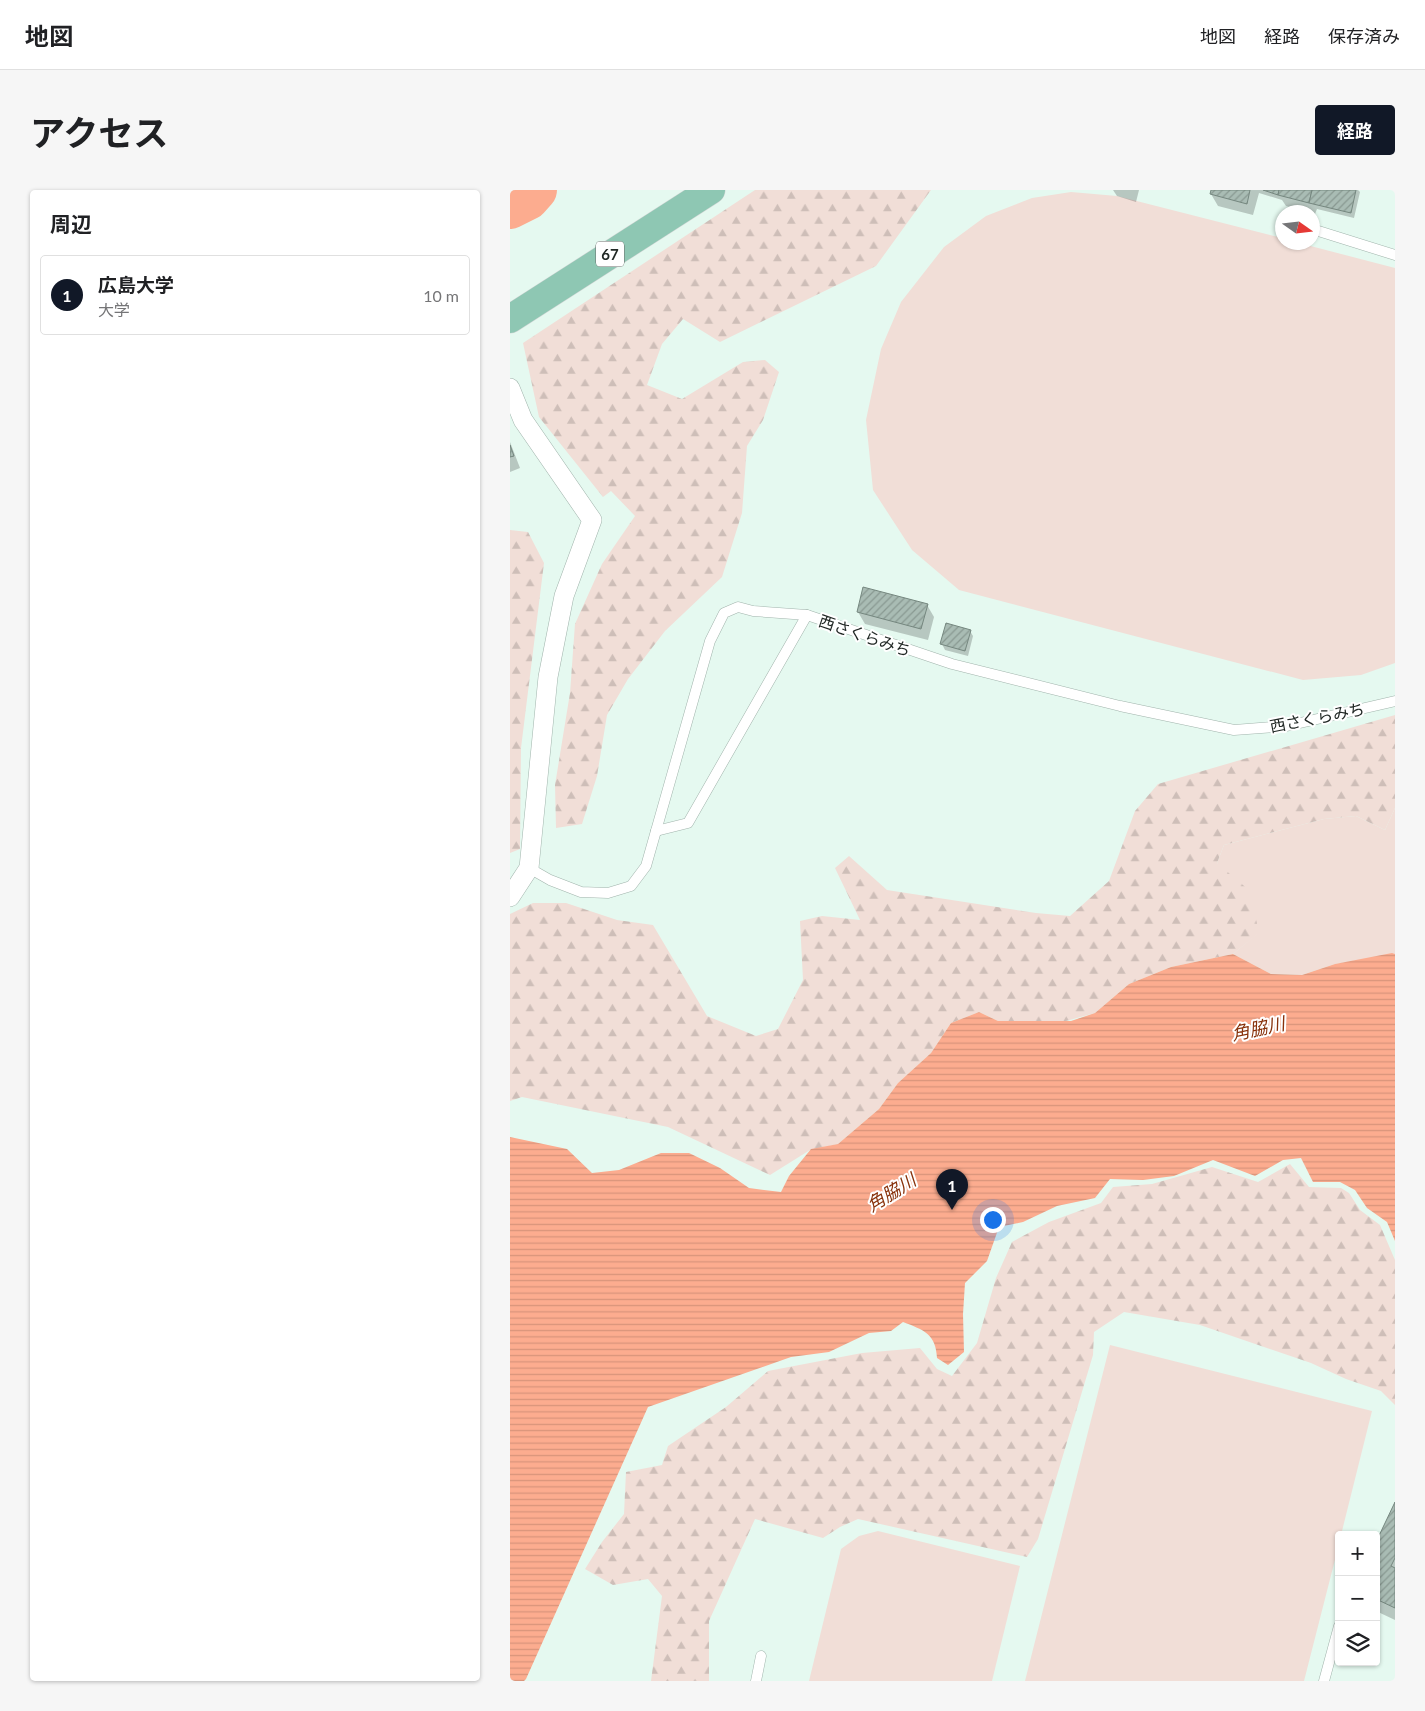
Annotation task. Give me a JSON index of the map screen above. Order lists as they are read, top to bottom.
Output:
{
  "streets": {
    "main road": ["67"],
    "lane": ["西さくらみち"]
  },
  "water": ["角脇川"],
  "north": "right",
  "page": {
    "header": "地図",
    "nav": ["地図", "経路", "保存済み"],
    "title": "アクセス",
    "buttons": "経路",
    "heading": "周辺",
    "list": [
      {
        "mark": "1",
        "name": "広島大学",
        "note": "大学",
        "value": "10 m"
      }
    ],
    "pins": "1",
    "map_buttons": ["+", "−"]
  }
}
